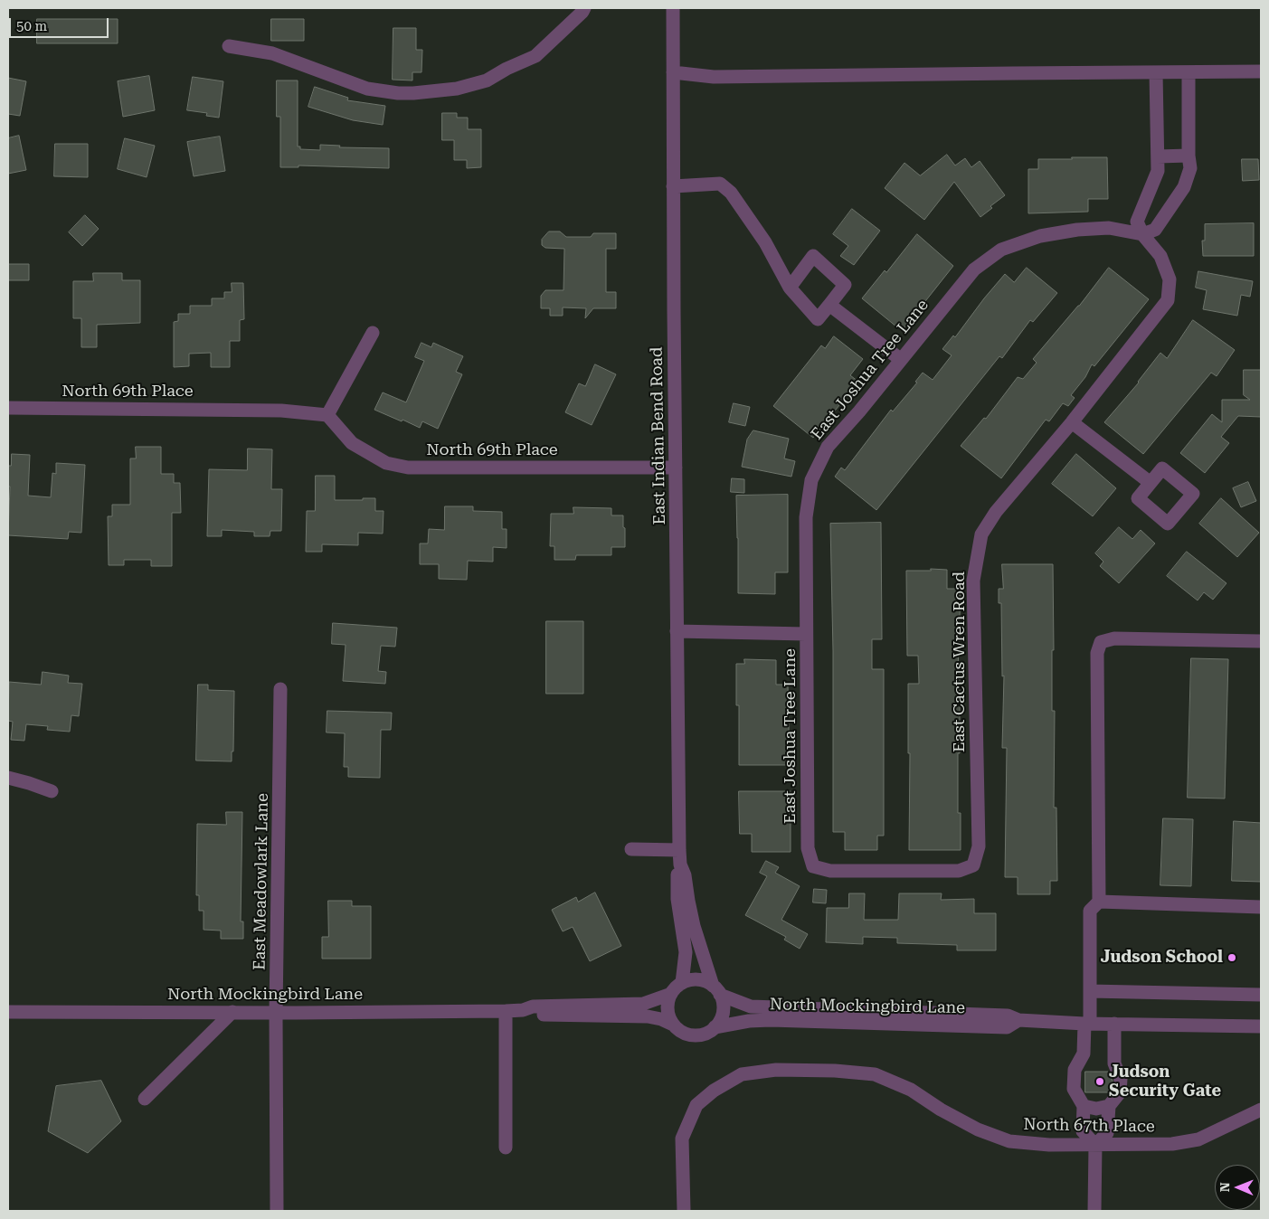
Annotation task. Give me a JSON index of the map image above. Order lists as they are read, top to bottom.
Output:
{
  "streets": {
    "street": [
      "East Joshua Tree Lane",
      "North 69th Place",
      "East Indian Bend Road",
      "East Cactus Wren Road",
      "East Meadowlark Lane",
      "North Mockingbird Lane",
      "North 67th Place"
    ]
  },
  "crossings": [
    ["East Joshua Tree Lane", "East Cactus Wren Road"],
    ["North 69th Place", "East Indian Bend Road"],
    ["East Indian Bend Road", "North Mockingbird Lane"],
    ["East Meadowlark Lane", "North Mockingbird Lane"]
  ],
  "places": ["Judson School", "Judson Security Gate"],
  "scale_bar": "50 m",
  "north": "left"
}
